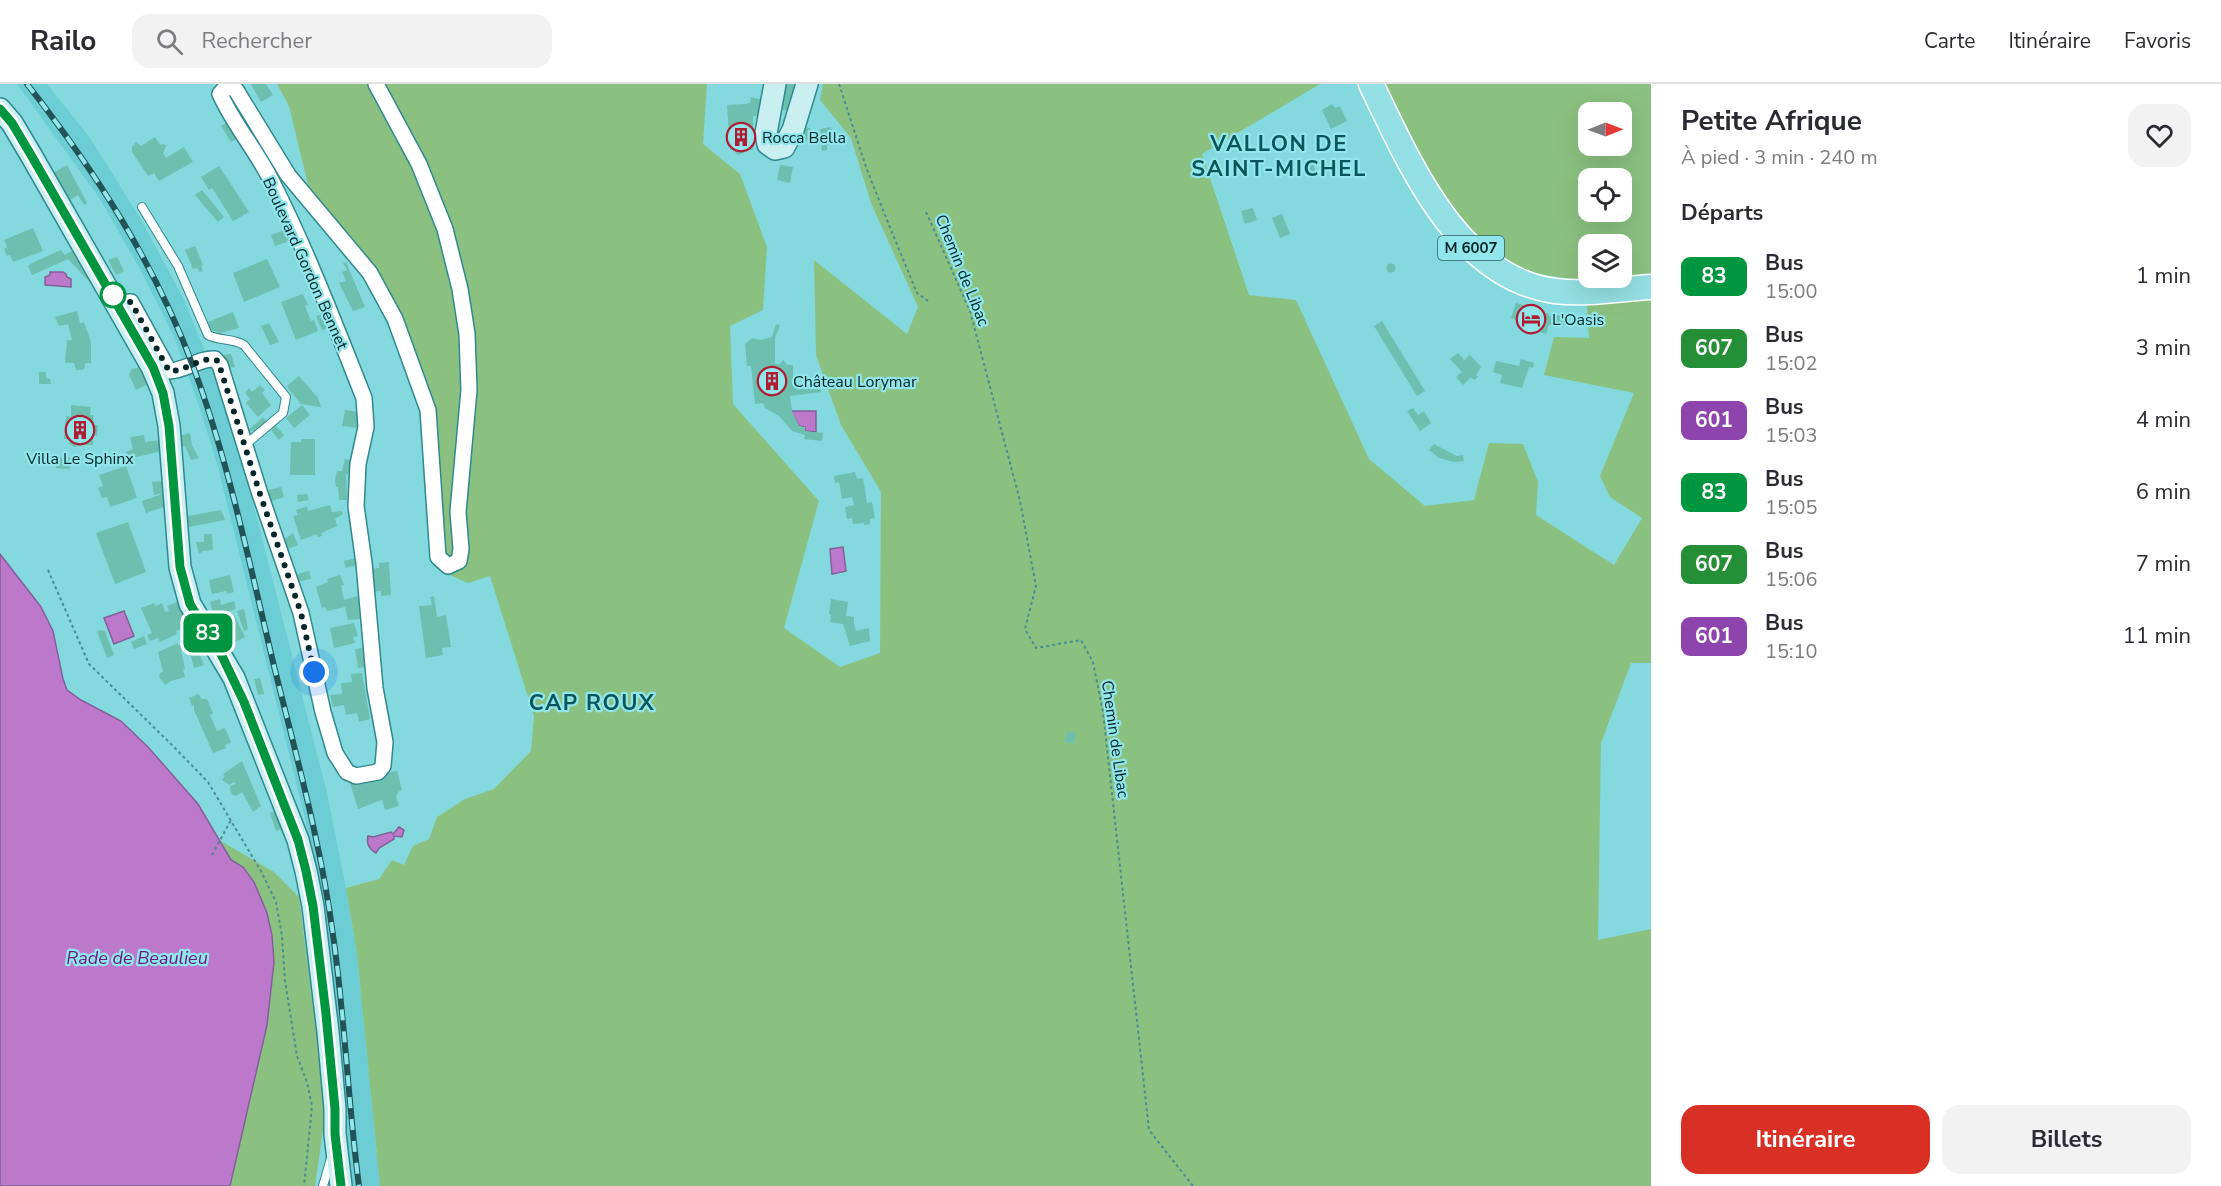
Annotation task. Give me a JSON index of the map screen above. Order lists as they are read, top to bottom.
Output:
{
  "streets": {
    "main road": ["M 6007"],
    "street": ["Boulevard Gordon Bennet"],
    "path": ["Chemin de Libac"]
  },
  "districts": ["VALLON DE SAINT-MICHEL", "CAP ROUX"],
  "water": ["Rade de Beaulieu"],
  "places": {
    "building": ["Rocca Bella", "Château Lorymar", "Villa Le Sphinx"],
    "hotel": ["L'Oasis"]
  },
  "lines": ["bus line 83"],
  "north": "right",
  "page": {
    "header": "Railo",
    "search": "Rechercher",
    "nav": ["Carte", "Itinéraire", "Favoris"],
    "on_map": "83",
    "heading": [
      ["Petite Afrique", "À pied · 3 min · 240 m"],
      "Départs"
    ],
    "list": [
      {
        "mark": "83",
        "name": "Bus",
        "note": "15:00",
        "value": "1 min"
      },
      {
        "mark": "607",
        "name": "Bus",
        "note": "15:02",
        "value": "3 min"
      },
      {
        "mark": "601",
        "name": "Bus",
        "note": "15:03",
        "value": "4 min"
      },
      {
        "mark": "83",
        "name": "Bus",
        "note": "15:05",
        "value": "6 min"
      },
      {
        "mark": "607",
        "name": "Bus",
        "note": "15:06",
        "value": "7 min"
      },
      {
        "mark": "601",
        "name": "Bus",
        "note": "15:10",
        "value": "11 min"
      }
    ],
    "buttons": ["Itinéraire", "Billets"]
  }
}
